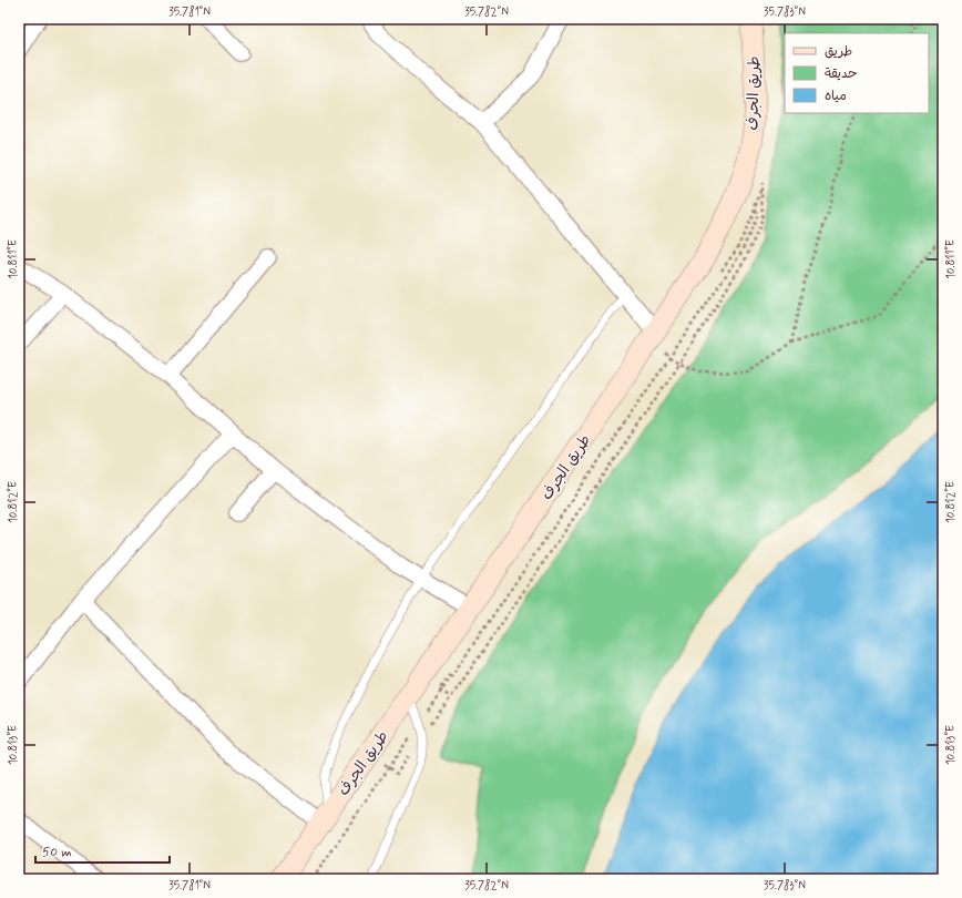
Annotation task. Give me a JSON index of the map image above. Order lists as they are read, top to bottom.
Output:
{
  "streets": {
    "main road": ["طريق الجرف"]
  },
  "legend": ["طريق", "حديقة", "مياه"],
  "scale_bar": "50 m",
  "coordinates": [
    "35.781°N",
    "35.782°N",
    "35.783°N",
    "10.811°E",
    "10.812°E",
    "10.813°E"
  ]
}
